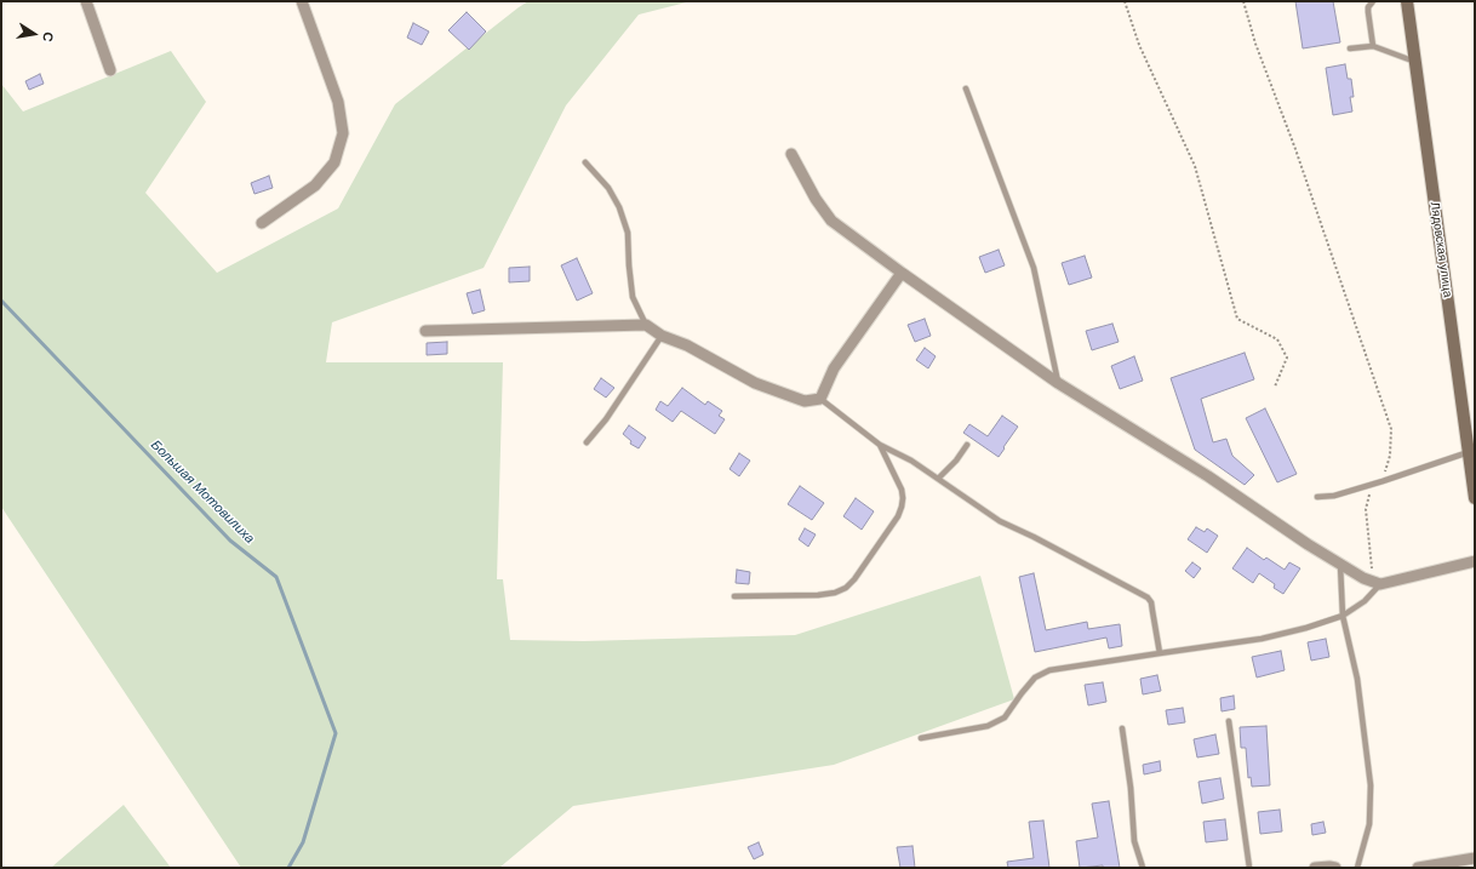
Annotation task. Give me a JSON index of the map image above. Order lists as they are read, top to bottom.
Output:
{
  "streets": {
    "main road": ["Лядовская улица"]
  },
  "water": ["Большая Мотовилиха"],
  "north": "right"
}
